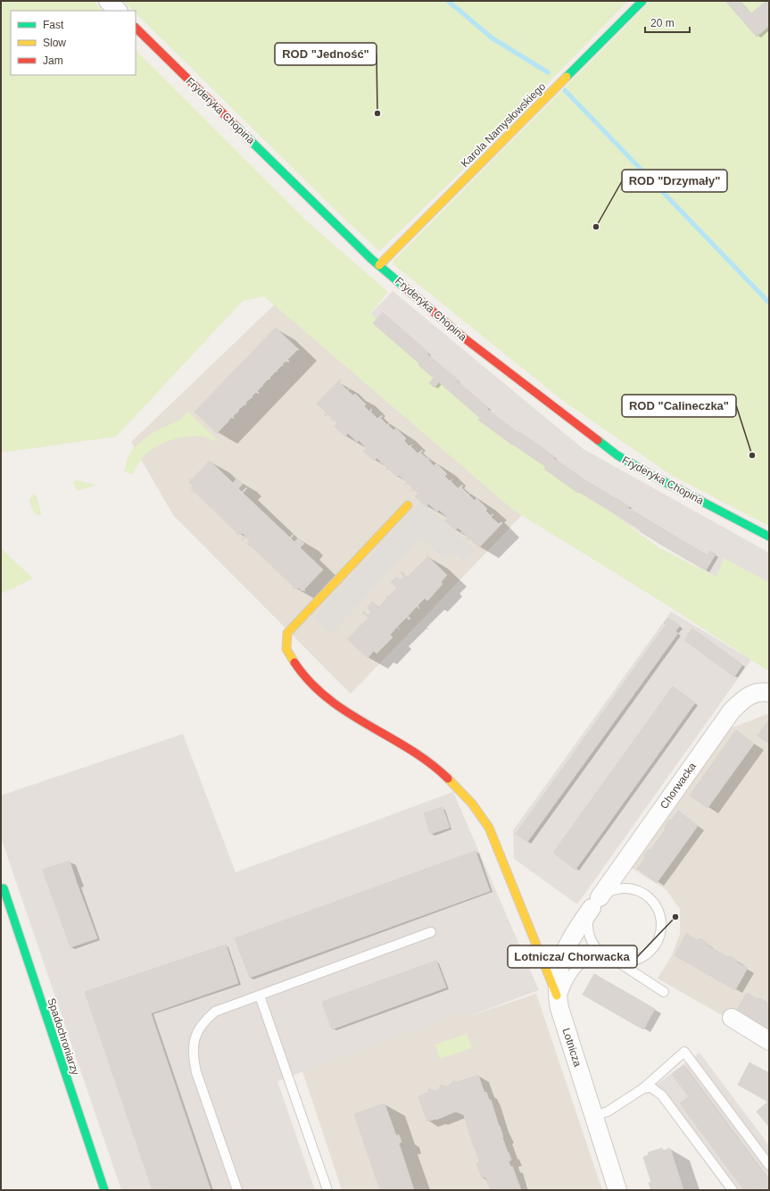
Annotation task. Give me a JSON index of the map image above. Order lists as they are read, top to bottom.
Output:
{
  "streets": {
    "street": [
      "Fryderyka Chopina",
      "Karola Namysłowskiego",
      "Chorwacka",
      "Spadochroniarzy",
      "Lotnicza"
    ]
  },
  "crossings": [
    ["Fryderyka Chopina", "Karola Namysłowskiego"],
    ["Chorwacka", "Lotnicza"]
  ],
  "places": [
    "ROD \"Jedność\"",
    "ROD \"Drzymały\"",
    "ROD \"Calineczka\"",
    "Lotnicza/ Chorwacka"
  ],
  "legend": ["Fast", "Slow", "Jam"],
  "scale_bar": "20 m"
}
